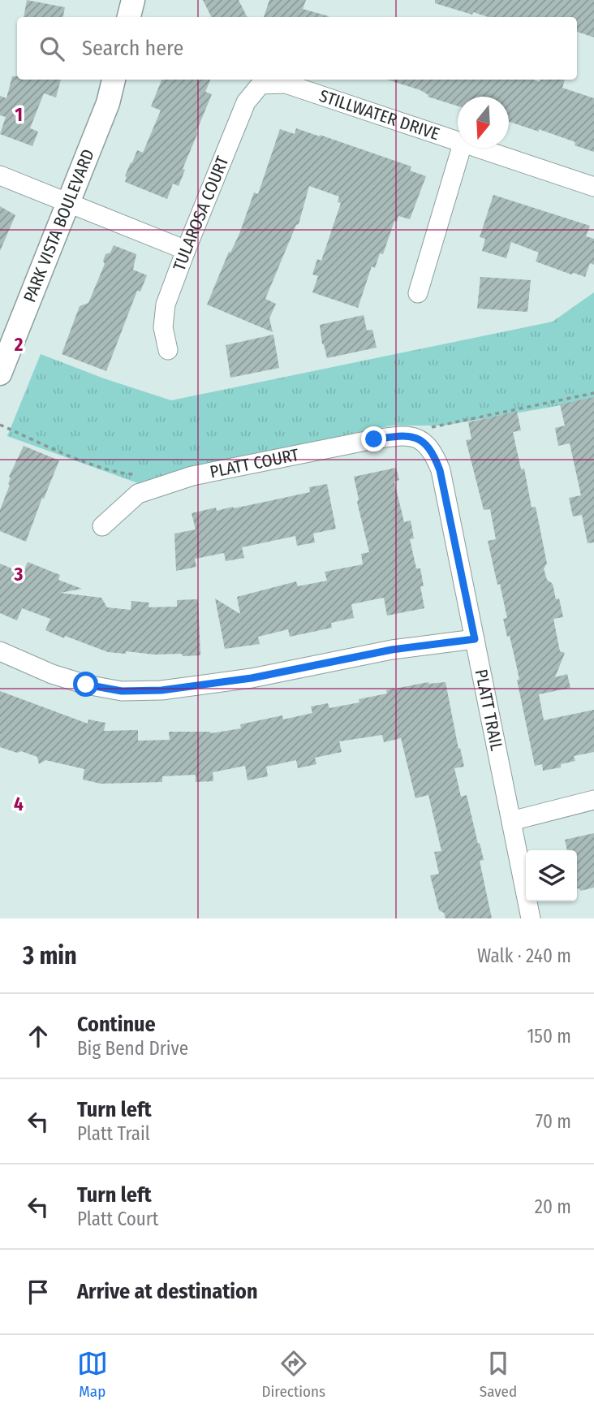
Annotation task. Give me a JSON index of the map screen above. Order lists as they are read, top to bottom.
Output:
{
  "streets": {
    "street": [
      "STILLWATER DRIVE",
      "TULAROSA COURT",
      "PARK VISTA BOULEVARD",
      "PLATT COURT",
      "PLATT TRAIL"
    ]
  },
  "crossings": [
    ["STILLWATER DRIVE", "TULAROSA COURT"],
    ["PLATT COURT", "PLATT TRAIL"]
  ],
  "north": "bottom",
  "page": {
    "search": "Search here",
    "heading": ["3 min", "Walk · 240 m"],
    "list": [
      ["Continue", "Big Bend Drive", "150 m"],
      ["Turn left", "Platt Trail", "70 m"],
      ["Turn left", "Platt Court", "20 m"],
      "Arrive at destination"
    ],
    "nav": ["Map", "Directions", "Saved"]
  },
  "grid": {
    "rows": [
      "1",
      "2",
      "3",
      "4"
    ]
  }
}
